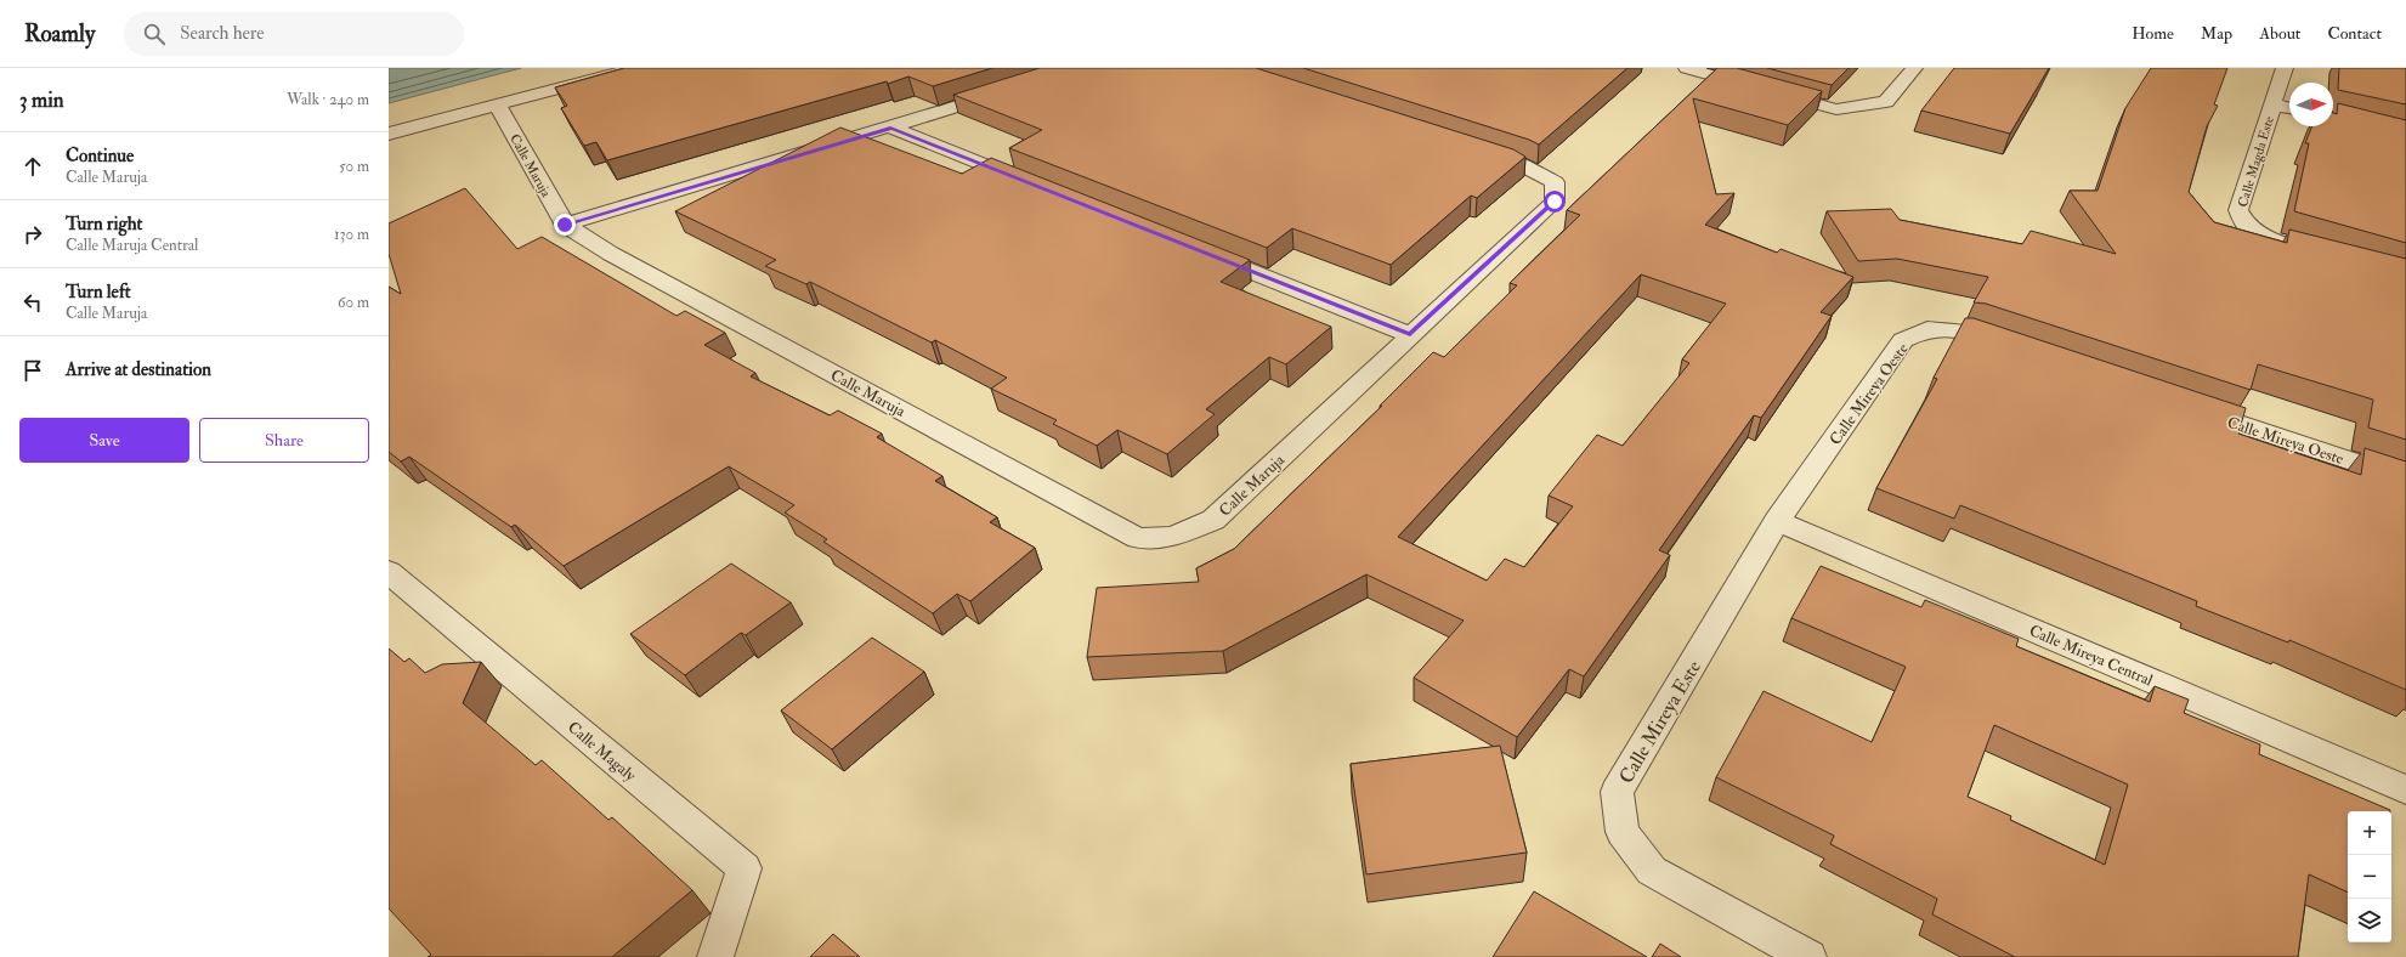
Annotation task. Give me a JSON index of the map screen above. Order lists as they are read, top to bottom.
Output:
{
  "streets": {
    "street": [
      "Calle Magda Este",
      "Calle Maruja",
      "Calle Mireya Oeste",
      "Calle Mireya Central",
      "Calle Mireya Este",
      "Calle Magaly"
    ]
  },
  "crossings": [
    ["Calle Mireya Oeste", "Calle Mireya Central"],
    ["Calle Mireya Oeste", "Calle Mireya Este"],
    ["Calle Mireya Central", "Calle Mireya Este"]
  ],
  "north": "right",
  "page": {
    "header": "Roamly",
    "search": "Search here",
    "nav": [
      "Home",
      "Map",
      "About",
      "Contact"
    ],
    "heading": ["3 min", "Walk · 240 m"],
    "list": [
      ["Continue", "Calle Maruja", "50 m"],
      ["Turn right", "Calle Maruja Central", "130 m"],
      ["Turn left", "Calle Maruja", "60 m"],
      "Arrive at destination"
    ],
    "buttons": ["Save", "Share"],
    "map_buttons": ["+", "−"]
  }
}
